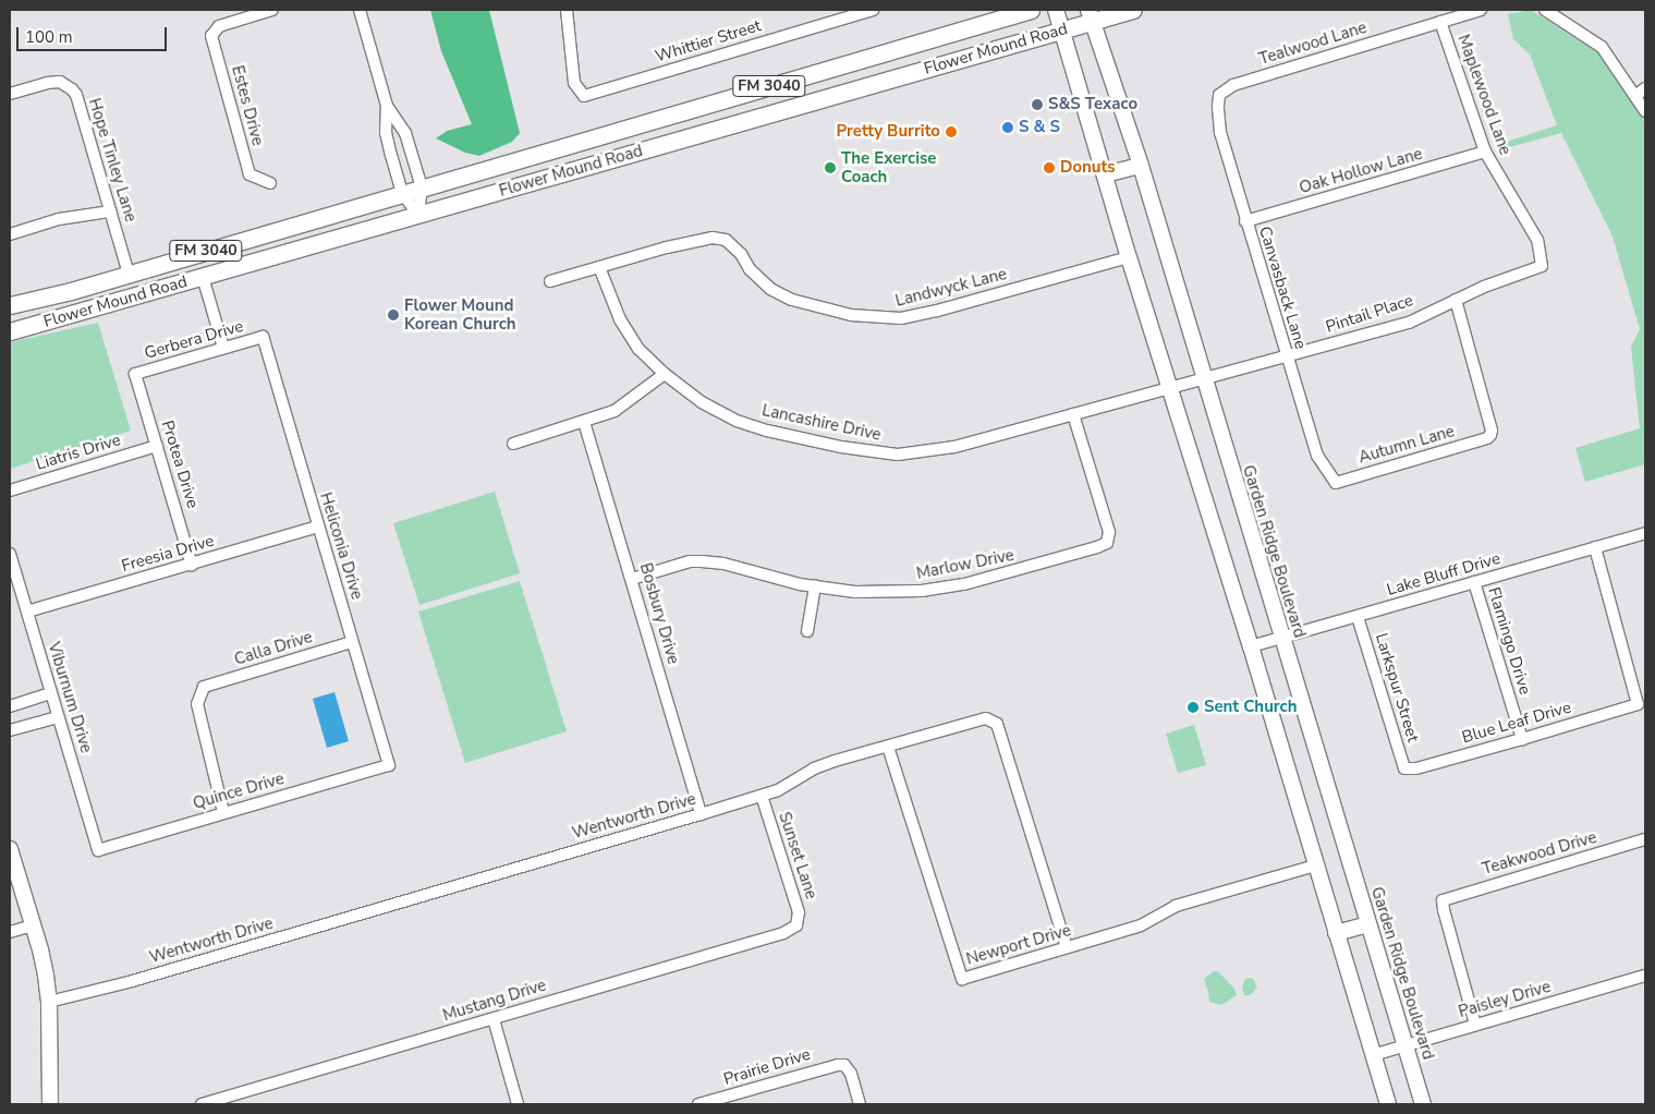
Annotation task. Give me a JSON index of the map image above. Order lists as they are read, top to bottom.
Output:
{
  "streets": {
    "main road": ["Flower Mound Road", "FM 3040", "Garden Ridge Boulevard"],
    "street": [
      "Whittier Street",
      "Tealwood Lane",
      "Maplewood Lane",
      "Estes Drive",
      "Hope Tinley Lane",
      "Oak Hollow Lane",
      "Landwyck Lane",
      "Canvasback Lane",
      "Pintail Place",
      "Gerbera Drive",
      "Lancashire Drive",
      "Autumn Lane",
      "Liatris Drive",
      "Protea Drive",
      "Heliconia Drive",
      "Freesia Drive",
      "Marlow Drive",
      "Lake Bluff Drive",
      "Bosbury Drive",
      "Flamingo Drive",
      "Calla Drive",
      "Larkspur Street",
      "Viburnum Drive",
      "Blue Leaf Drive",
      "Quince Drive",
      "Wentworth Drive",
      "Teakwood Drive",
      "Sunset Lane",
      "Newport Drive",
      "Paisley Drive",
      "Mustang Drive",
      "Prairie Drive"
    ]
  },
  "crossings": [
    ["Tealwood Lane", "Maplewood Lane"],
    ["Tealwood Lane", "Canvasback Lane"],
    ["Flower Mound Road", "Hope Tinley Lane"],
    ["Flower Mound Road", "Garden Ridge Boulevard"],
    ["Maplewood Lane", "Oak Hollow Lane"],
    ["Maplewood Lane", "Pintail Place"],
    ["Oak Hollow Lane", "Canvasback Lane"],
    ["Landwyck Lane", "Lancashire Drive"],
    ["Canvasback Lane", "Pintail Place"],
    ["Canvasback Lane", "Autumn Lane"],
    ["Pintail Place", "Lancashire Drive"],
    ["Pintail Place", "Autumn Lane"],
    ["Pintail Place", "Garden Ridge Boulevard"],
    ["Gerbera Drive", "Protea Drive"],
    ["Gerbera Drive", "Heliconia Drive"],
    ["Lancashire Drive", "Marlow Drive"],
    ["Liatris Drive", "Protea Drive"],
    ["Protea Drive", "Freesia Drive"],
    ["Heliconia Drive", "Freesia Drive"],
    ["Heliconia Drive", "Calla Drive"],
    ["Heliconia Drive", "Quince Drive"],
    ["Garden Ridge Boulevard", "Lake Bluff Drive"],
    ["Garden Ridge Boulevard", "Paisley Drive"],
    ["Freesia Drive", "Viburnum Drive"],
    ["Marlow Drive", "Bosbury Drive"],
    ["Lake Bluff Drive", "Flamingo Drive"],
    ["Lake Bluff Drive", "Larkspur Street"],
    ["Lake Bluff Drive", "Blue Leaf Drive"],
    ["Bosbury Drive", "Wentworth Drive"],
    ["Flamingo Drive", "Blue Leaf Drive"],
    ["Calla Drive", "Quince Drive"],
    ["Larkspur Street", "Blue Leaf Drive"],
    ["Viburnum Drive", "Quince Drive"],
    ["Wentworth Drive", "Sunset Lane"],
    ["Wentworth Drive", "Newport Drive"],
    ["Teakwood Drive", "Paisley Drive"],
    ["Sunset Lane", "Mustang Drive"]
  ],
  "places": [
    "S&S Texaco",
    "S & S",
    "Pretty Burrito",
    "The Exercise Coach",
    "Donuts",
    "Flower Mound Korean Church",
    "Sent Church"
  ],
  "scale_bar": "100 m"
}
